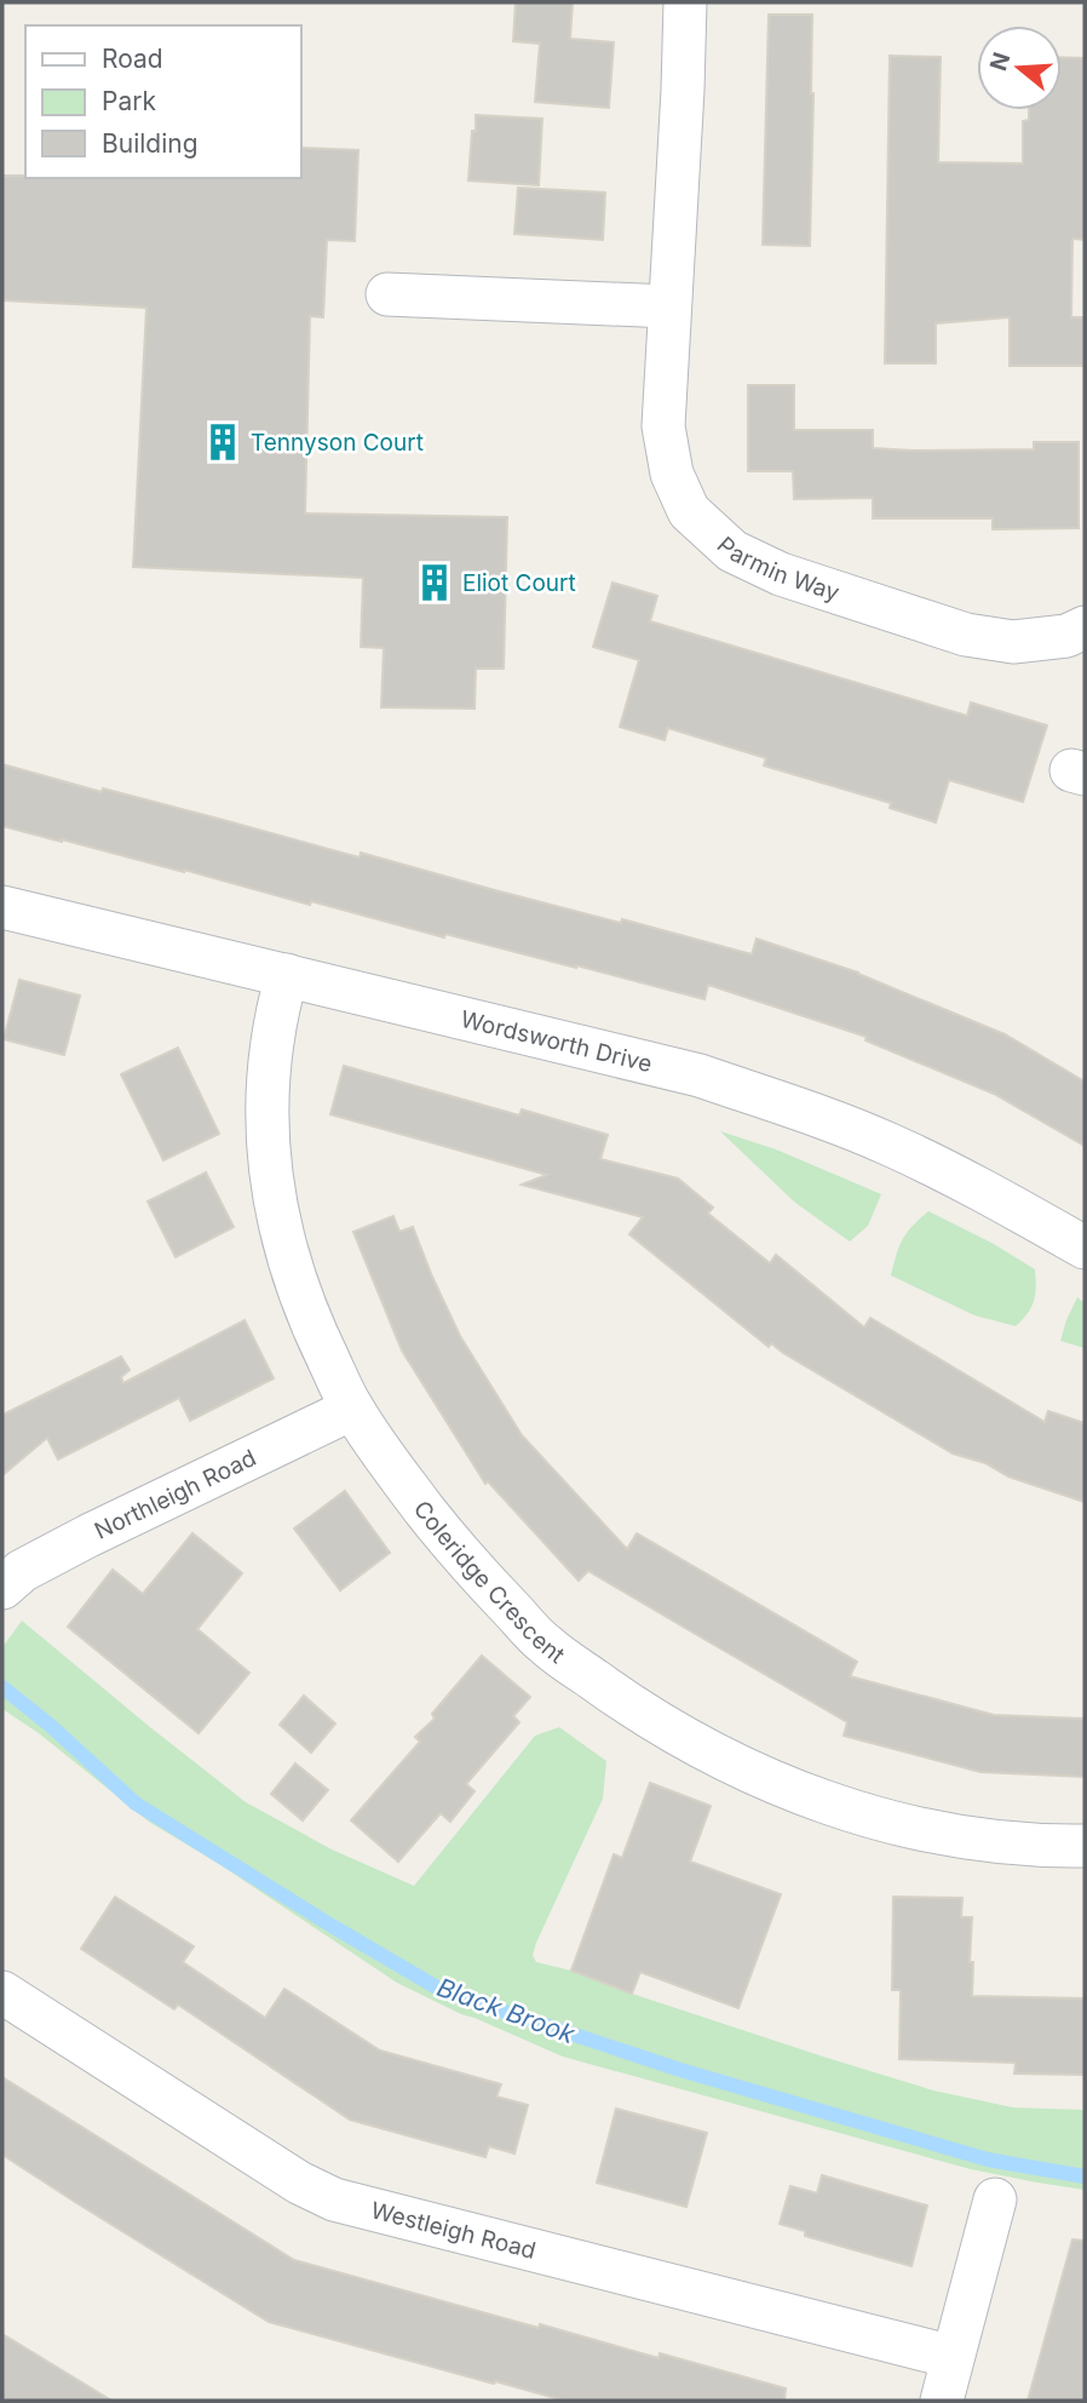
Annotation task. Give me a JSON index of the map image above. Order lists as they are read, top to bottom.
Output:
{
  "streets": {
    "street": [
      "Parmin Way",
      "Wordsworth Drive",
      "Northleigh Road",
      "Coleridge Crescent",
      "Westleigh Road"
    ]
  },
  "crossings": [
    ["Wordsworth Drive", "Coleridge Crescent"],
    ["Northleigh Road", "Coleridge Crescent"]
  ],
  "water": ["Black Brook"],
  "places": {
    "building": ["Tennyson Court", "Eliot Court"]
  },
  "legend": ["Road", "Park", "Building"],
  "north": "left"
}
